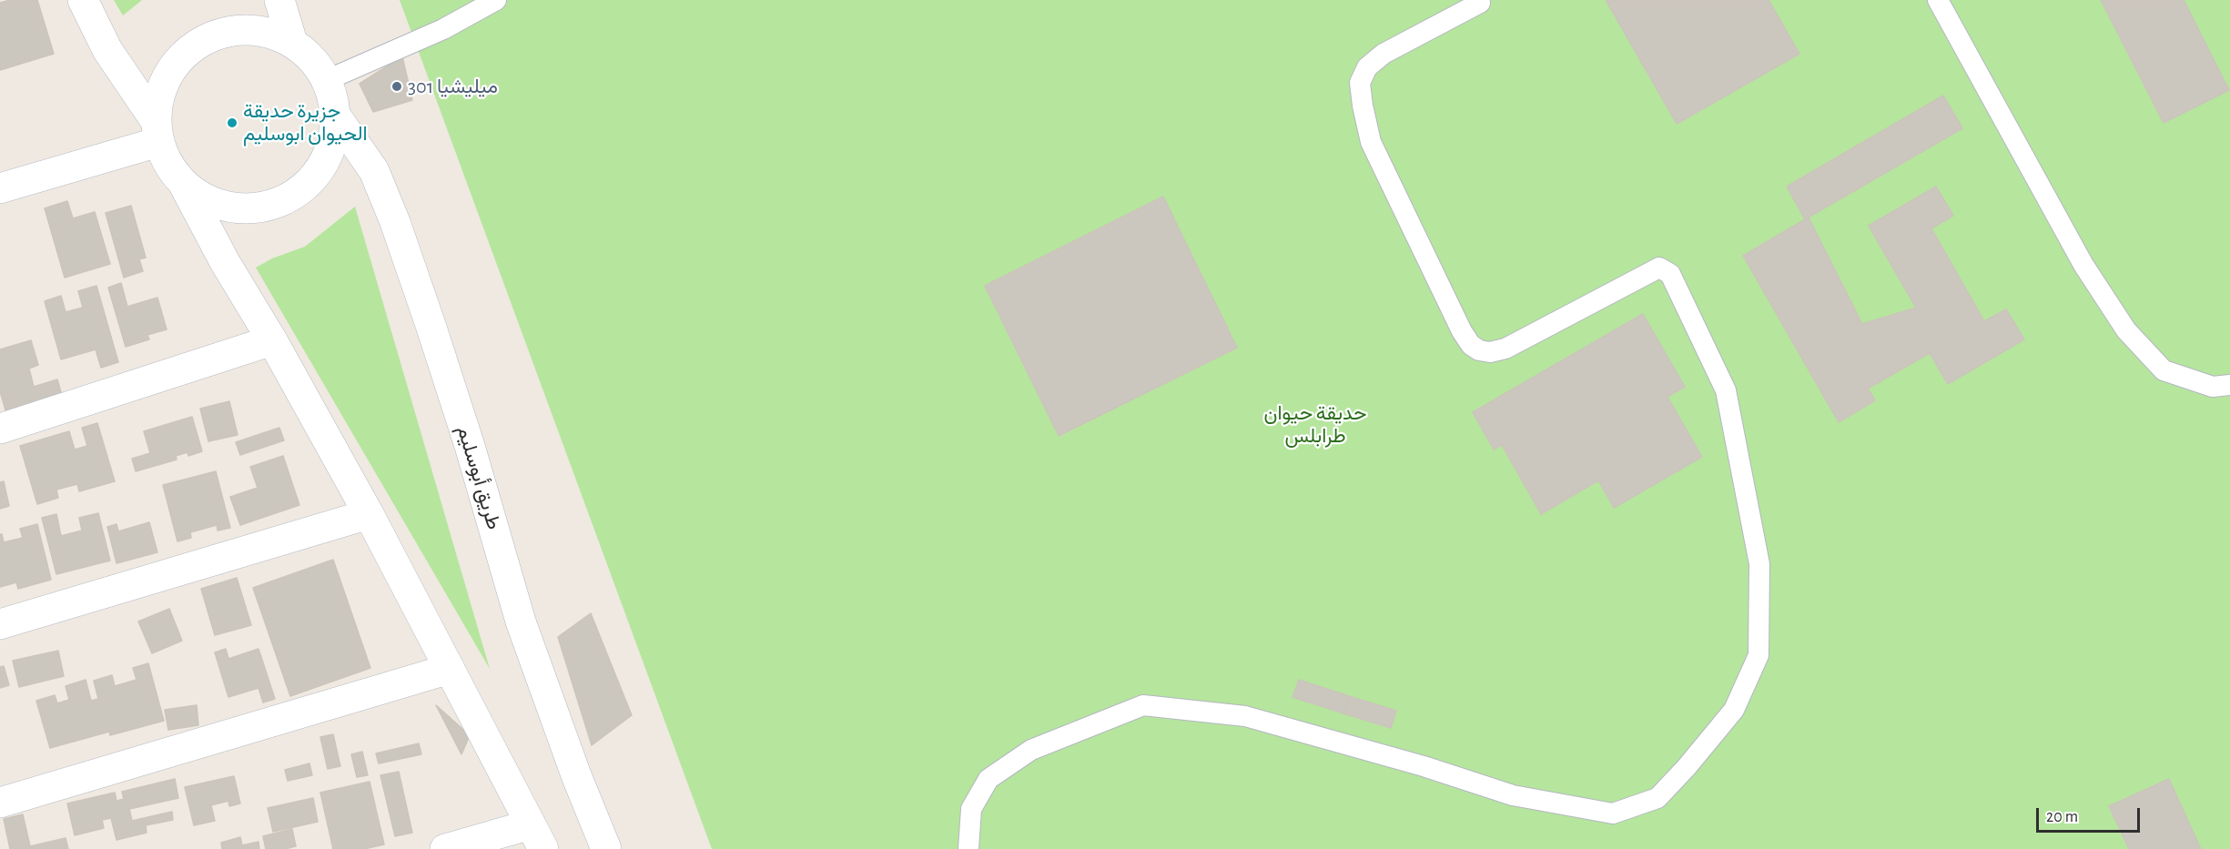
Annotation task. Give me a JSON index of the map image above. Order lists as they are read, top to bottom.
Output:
{
  "streets": {
    "main road": ["طريق أبوسليم"]
  },
  "parks": ["حديقة حيوان طرابلس"],
  "places": ["ميليشيا 301", "جزيرة حديقة الحيوان ابوسليم"],
  "scale_bar": "20 m"
}
